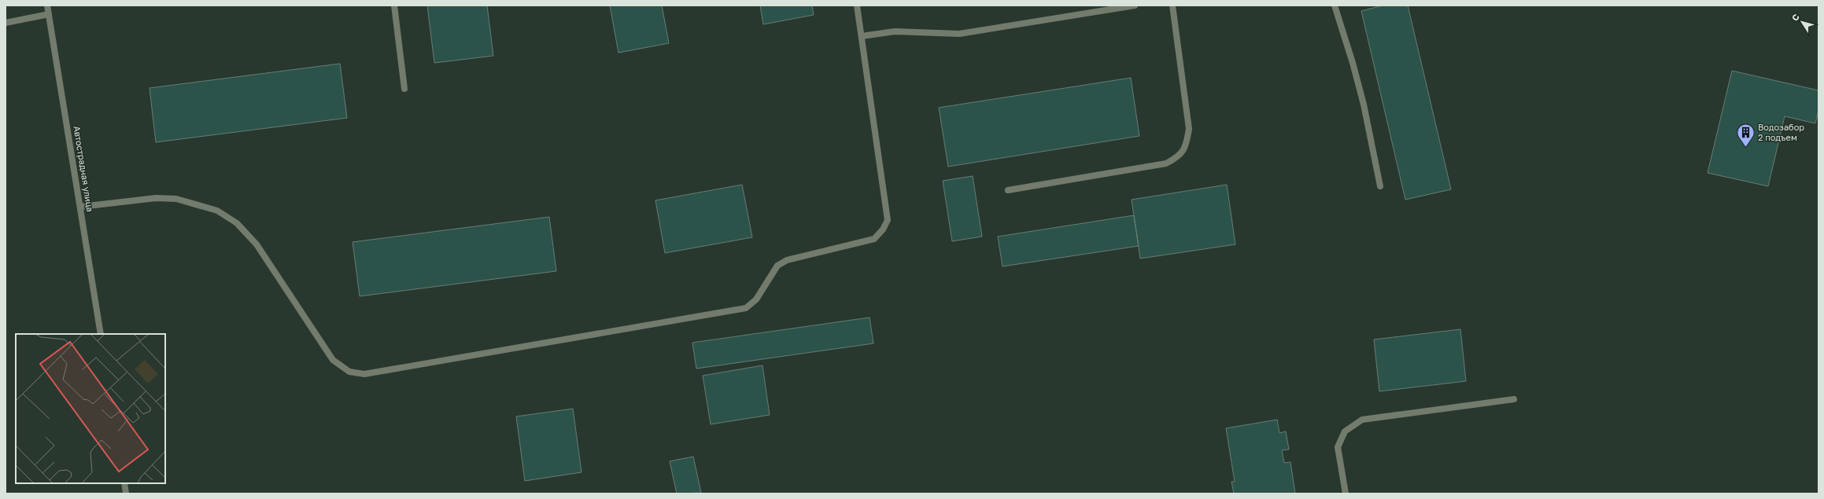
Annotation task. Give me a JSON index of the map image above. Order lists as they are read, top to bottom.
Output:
{
  "streets": {
    "street": ["Автострадная улица"]
  },
  "places": {
    "building": ["Водозабор 2 подъем"]
  },
  "north": "top left"
}
